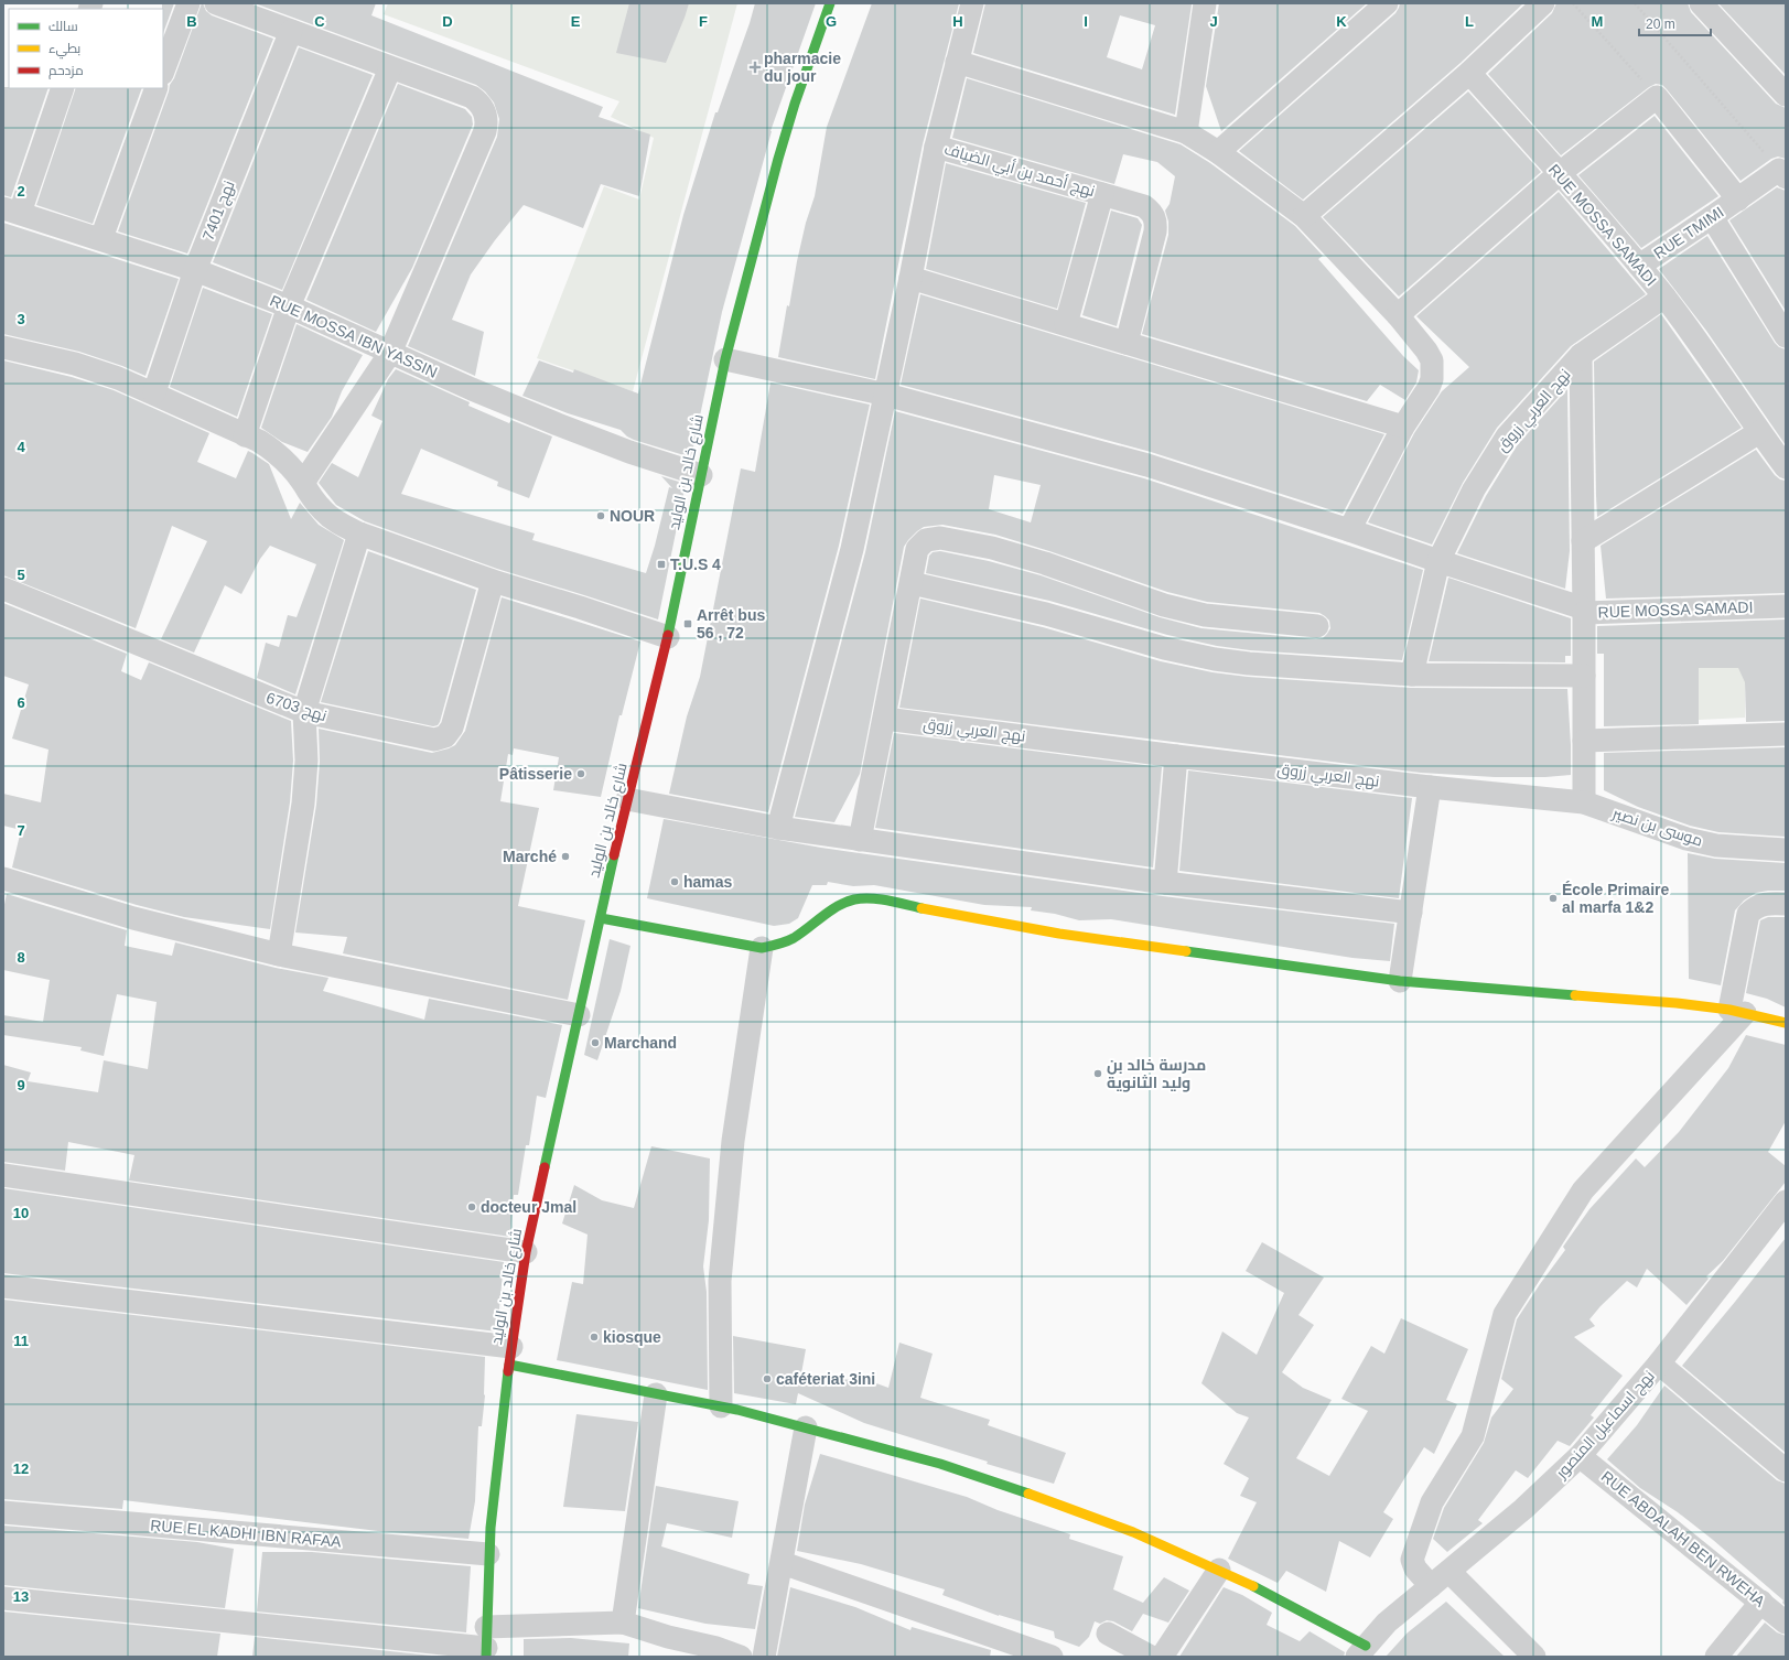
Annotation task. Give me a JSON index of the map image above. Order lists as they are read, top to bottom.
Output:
{
  "streets": {
    "street": [
      "نهج أحمد بن أبي الضياف",
      "نهج 7401",
      "RUE MOSSA SAMADI",
      "RUE TMIMI",
      "RUE MOSSA IBN YASSIN",
      "نهج العربي زروق",
      "شارع خالد بن الوليد",
      "نهج 6703",
      "موسى بن نصير",
      "نهج اسماعيل المنصور",
      "RUE EL KADHI IBN RAFAA",
      "RUE ABDALAH BEN RWEHA"
    ]
  },
  "crossings": [
    ["نهج 7401", "RUE MOSSA IBN YASSIN"],
    ["RUE MOSSA SAMADI", "RUE TMIMI"],
    ["RUE MOSSA SAMADI", "نهج العربي زروق"],
    ["RUE MOSSA IBN YASSIN", "شارع خالد بن الوليد"],
    ["نهج العربي زروق", "موسى بن نصير"],
    ["شارع خالد بن الوليد", "RUE EL KADHI IBN RAFAA"],
    ["نهج اسماعيل المنصور", "RUE ABDALAH BEN RWEHA"]
  ],
  "places": {
    "health": ["pharmacie du jour"],
    "other": [
      "NOUR",
      "Pâtisserie",
      "Marché",
      "hamas",
      "École Primaire al marfa 1&2",
      "Marchand",
      "مدرسة خالد بن وليد الثانوية",
      "docteur Jmal",
      "kiosque",
      "caféteriat 3ini"
    ],
    "transit": ["T.U.S 4", "Arrêt bus 56 , 72"]
  },
  "legend": ["سالك", "بطيء", "مزدحم"],
  "scale_bar": "20 m",
  "grid": {
    "columns": [
      "B",
      "C",
      "D",
      "E",
      "F",
      "G",
      "H",
      "I",
      "J",
      "K",
      "L",
      "M"
    ],
    "rows": [
      "2",
      "3",
      "4",
      "5",
      "6",
      "7",
      "8",
      "9",
      "10",
      "11",
      "12",
      "13"
    ]
  }
}
